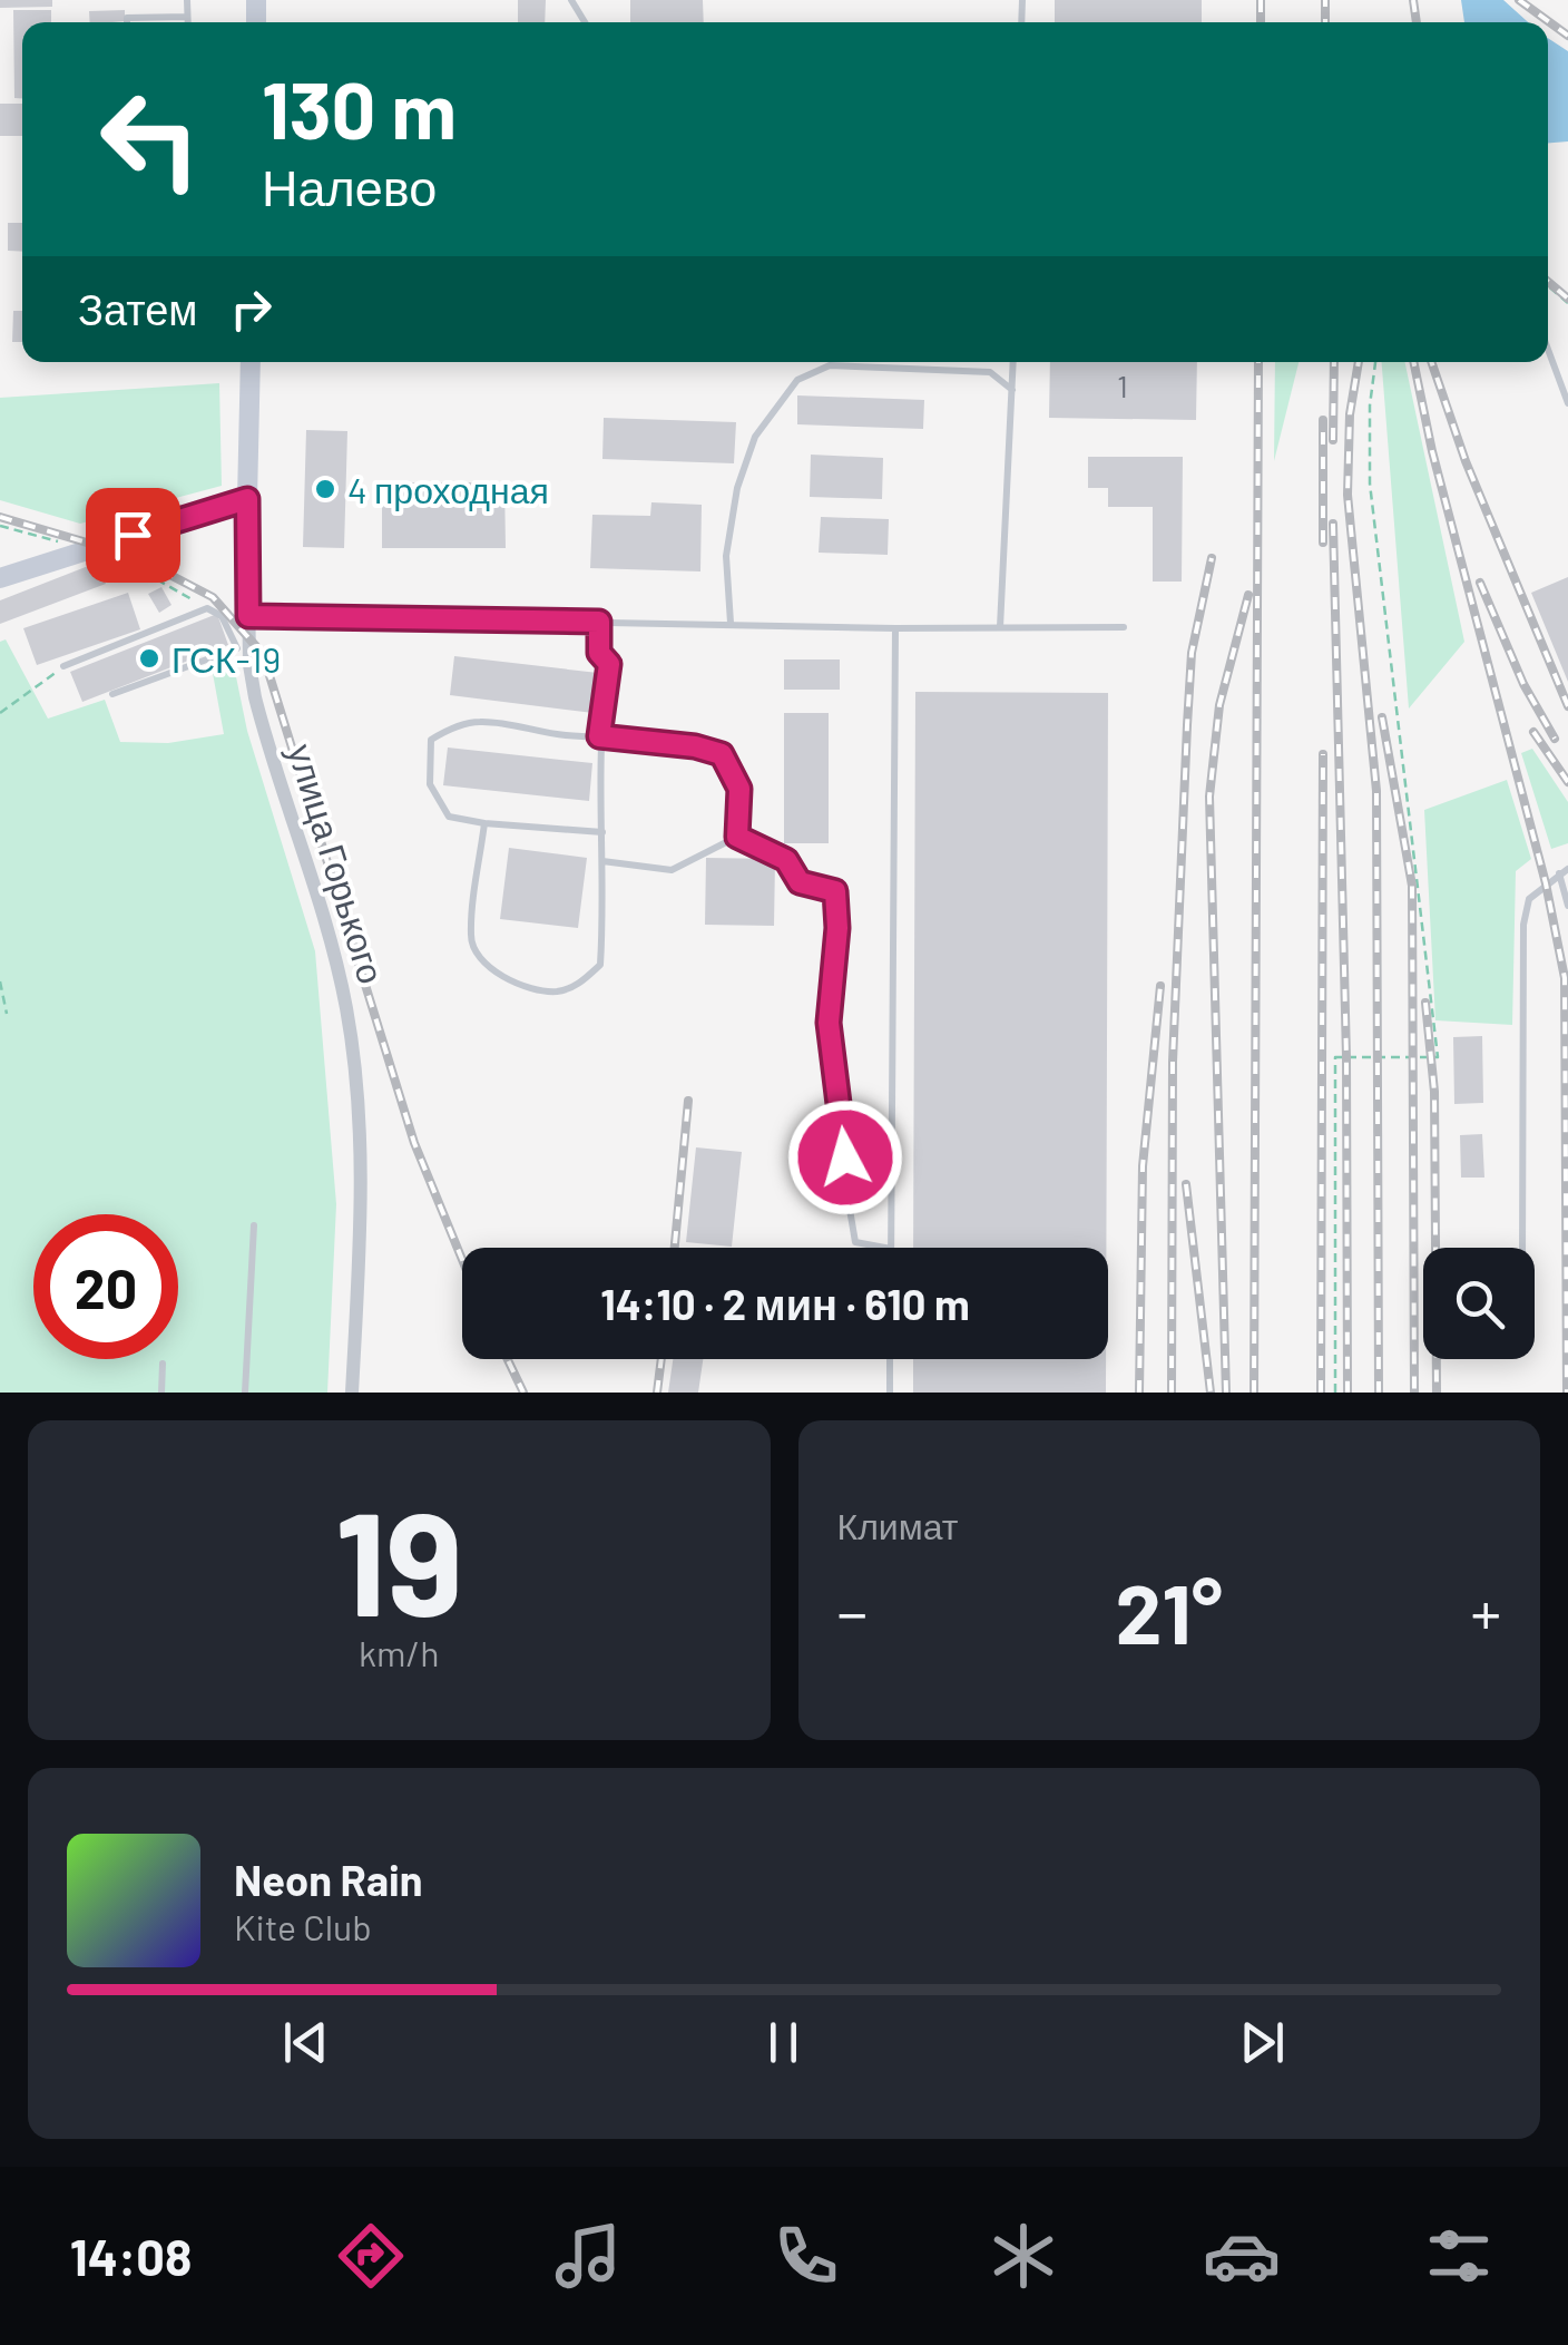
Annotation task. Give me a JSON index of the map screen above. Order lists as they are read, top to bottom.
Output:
{
  "streets": {
    "main road": ["улица Горького"]
  },
  "places": ["4 проходная", "ГСК-19"],
  "house_numbers": ["1"],
  "page": {
    "turn": ["130 m", "Налево"],
    "then": "Затем",
    "limit": "20",
    "trip": "14:10 · 2 мин · 610 m",
    "tile": [
      ["19", "km/h"],
      "Климат"
    ],
    "heat": ["−", "21°", "+"],
    "song": ["Neon Rain", "Kite Club"],
    "tabs": "14:08"
  }
}
